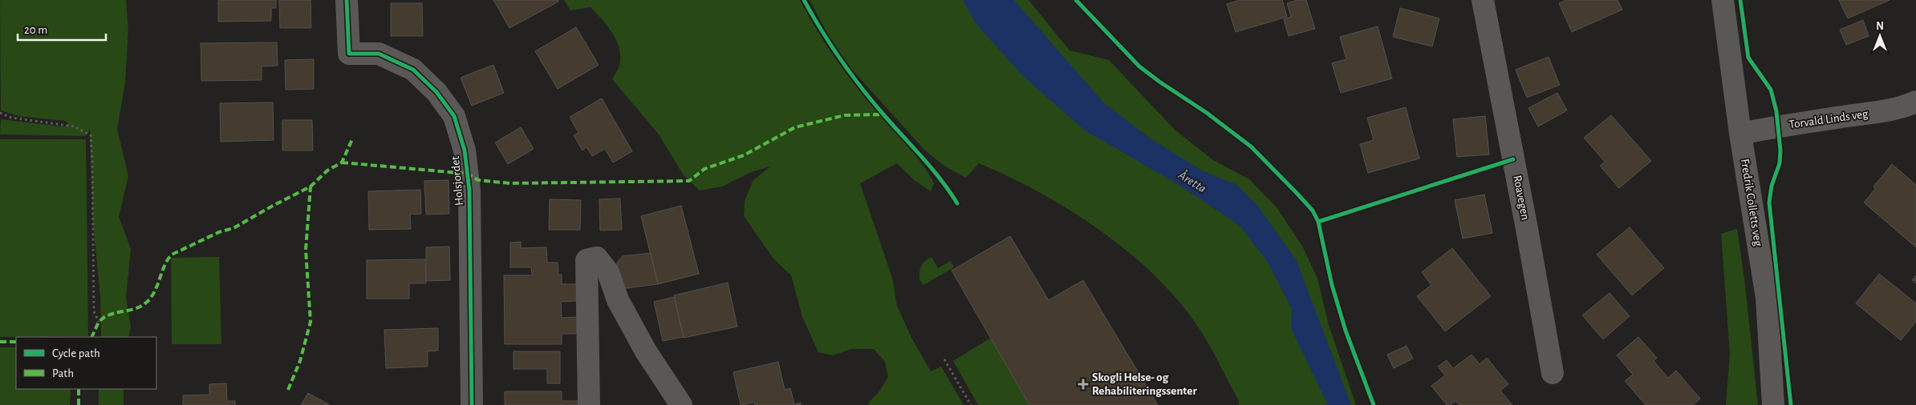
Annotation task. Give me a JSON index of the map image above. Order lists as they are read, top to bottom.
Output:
{
  "streets": {
    "street": [
      "Torvald Linds veg",
      "Holsjordet",
      "Roavegen",
      "Fredrik Colletts veg"
    ]
  },
  "crossings": [
    ["Torvald Linds veg", "Fredrik Colletts veg"]
  ],
  "water": ["Åretta"],
  "places": {
    "health": ["Skogli Helse- og Rehabiliteringssenter"]
  },
  "legend": ["Cycle path", "Path"],
  "scale_bar": "20 m",
  "north": "top"
}
